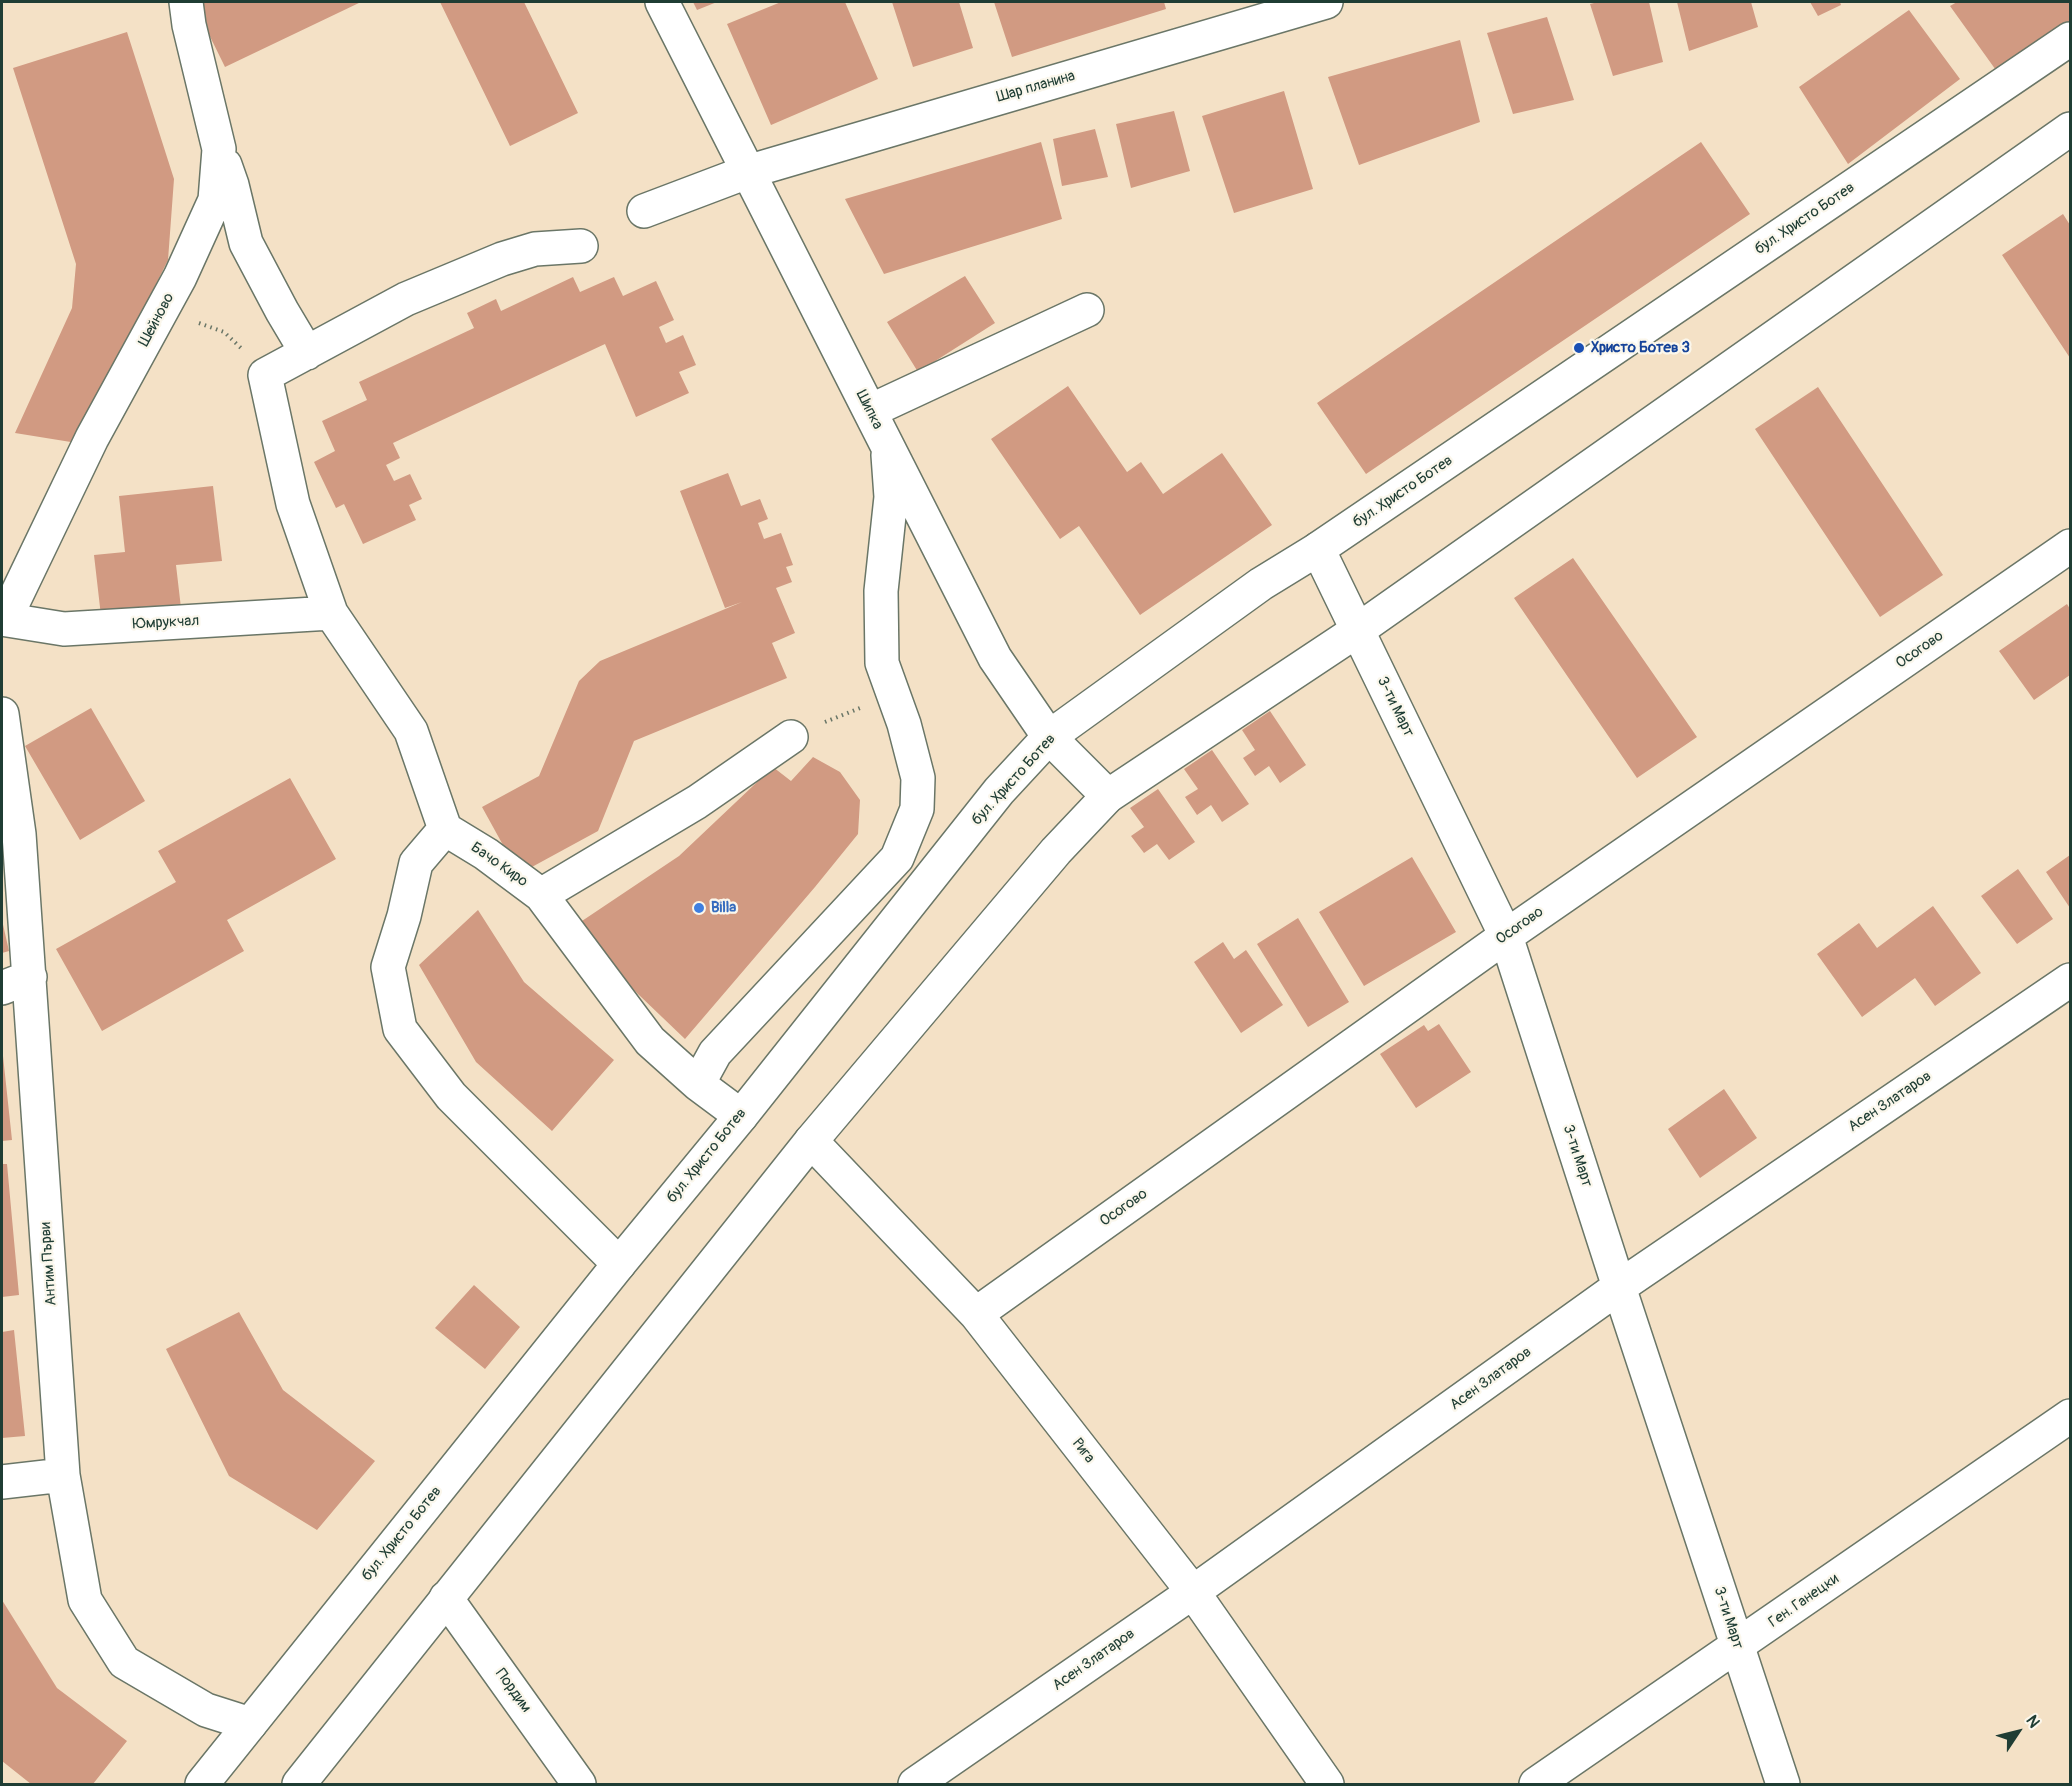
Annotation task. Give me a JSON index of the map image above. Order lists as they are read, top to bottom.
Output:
{
  "streets": {
    "street": [
      "Шар планина",
      "бул. Христо Ботев",
      "Шейново",
      "Шипка",
      "Юмрукчал",
      "Осогово",
      "3-ти Март",
      "Бачо Киро",
      "Асен Златаров",
      "Антим Първи",
      "Рига",
      "Ген. Ганецки",
      "Пордим"
    ]
  },
  "crossings": [
    ["Шар планина", "Шипка"],
    ["бул. Христо Ботев", "Шипка"],
    ["бул. Христо Ботев", "3-ти Март"],
    ["бул. Христо Ботев", "Антим Първи"],
    ["Шейново", "Юмрукчал"],
    ["Осогово", "3-ти Март"],
    ["Осогово", "Рига"],
    ["3-ти Март", "Асен Златаров"],
    ["3-ти Март", "Ген. Ганецки"],
    ["Асен Златаров", "Рига"]
  ],
  "places": ["Христо Ботев 3", "Billa"],
  "north": "top right"
}
